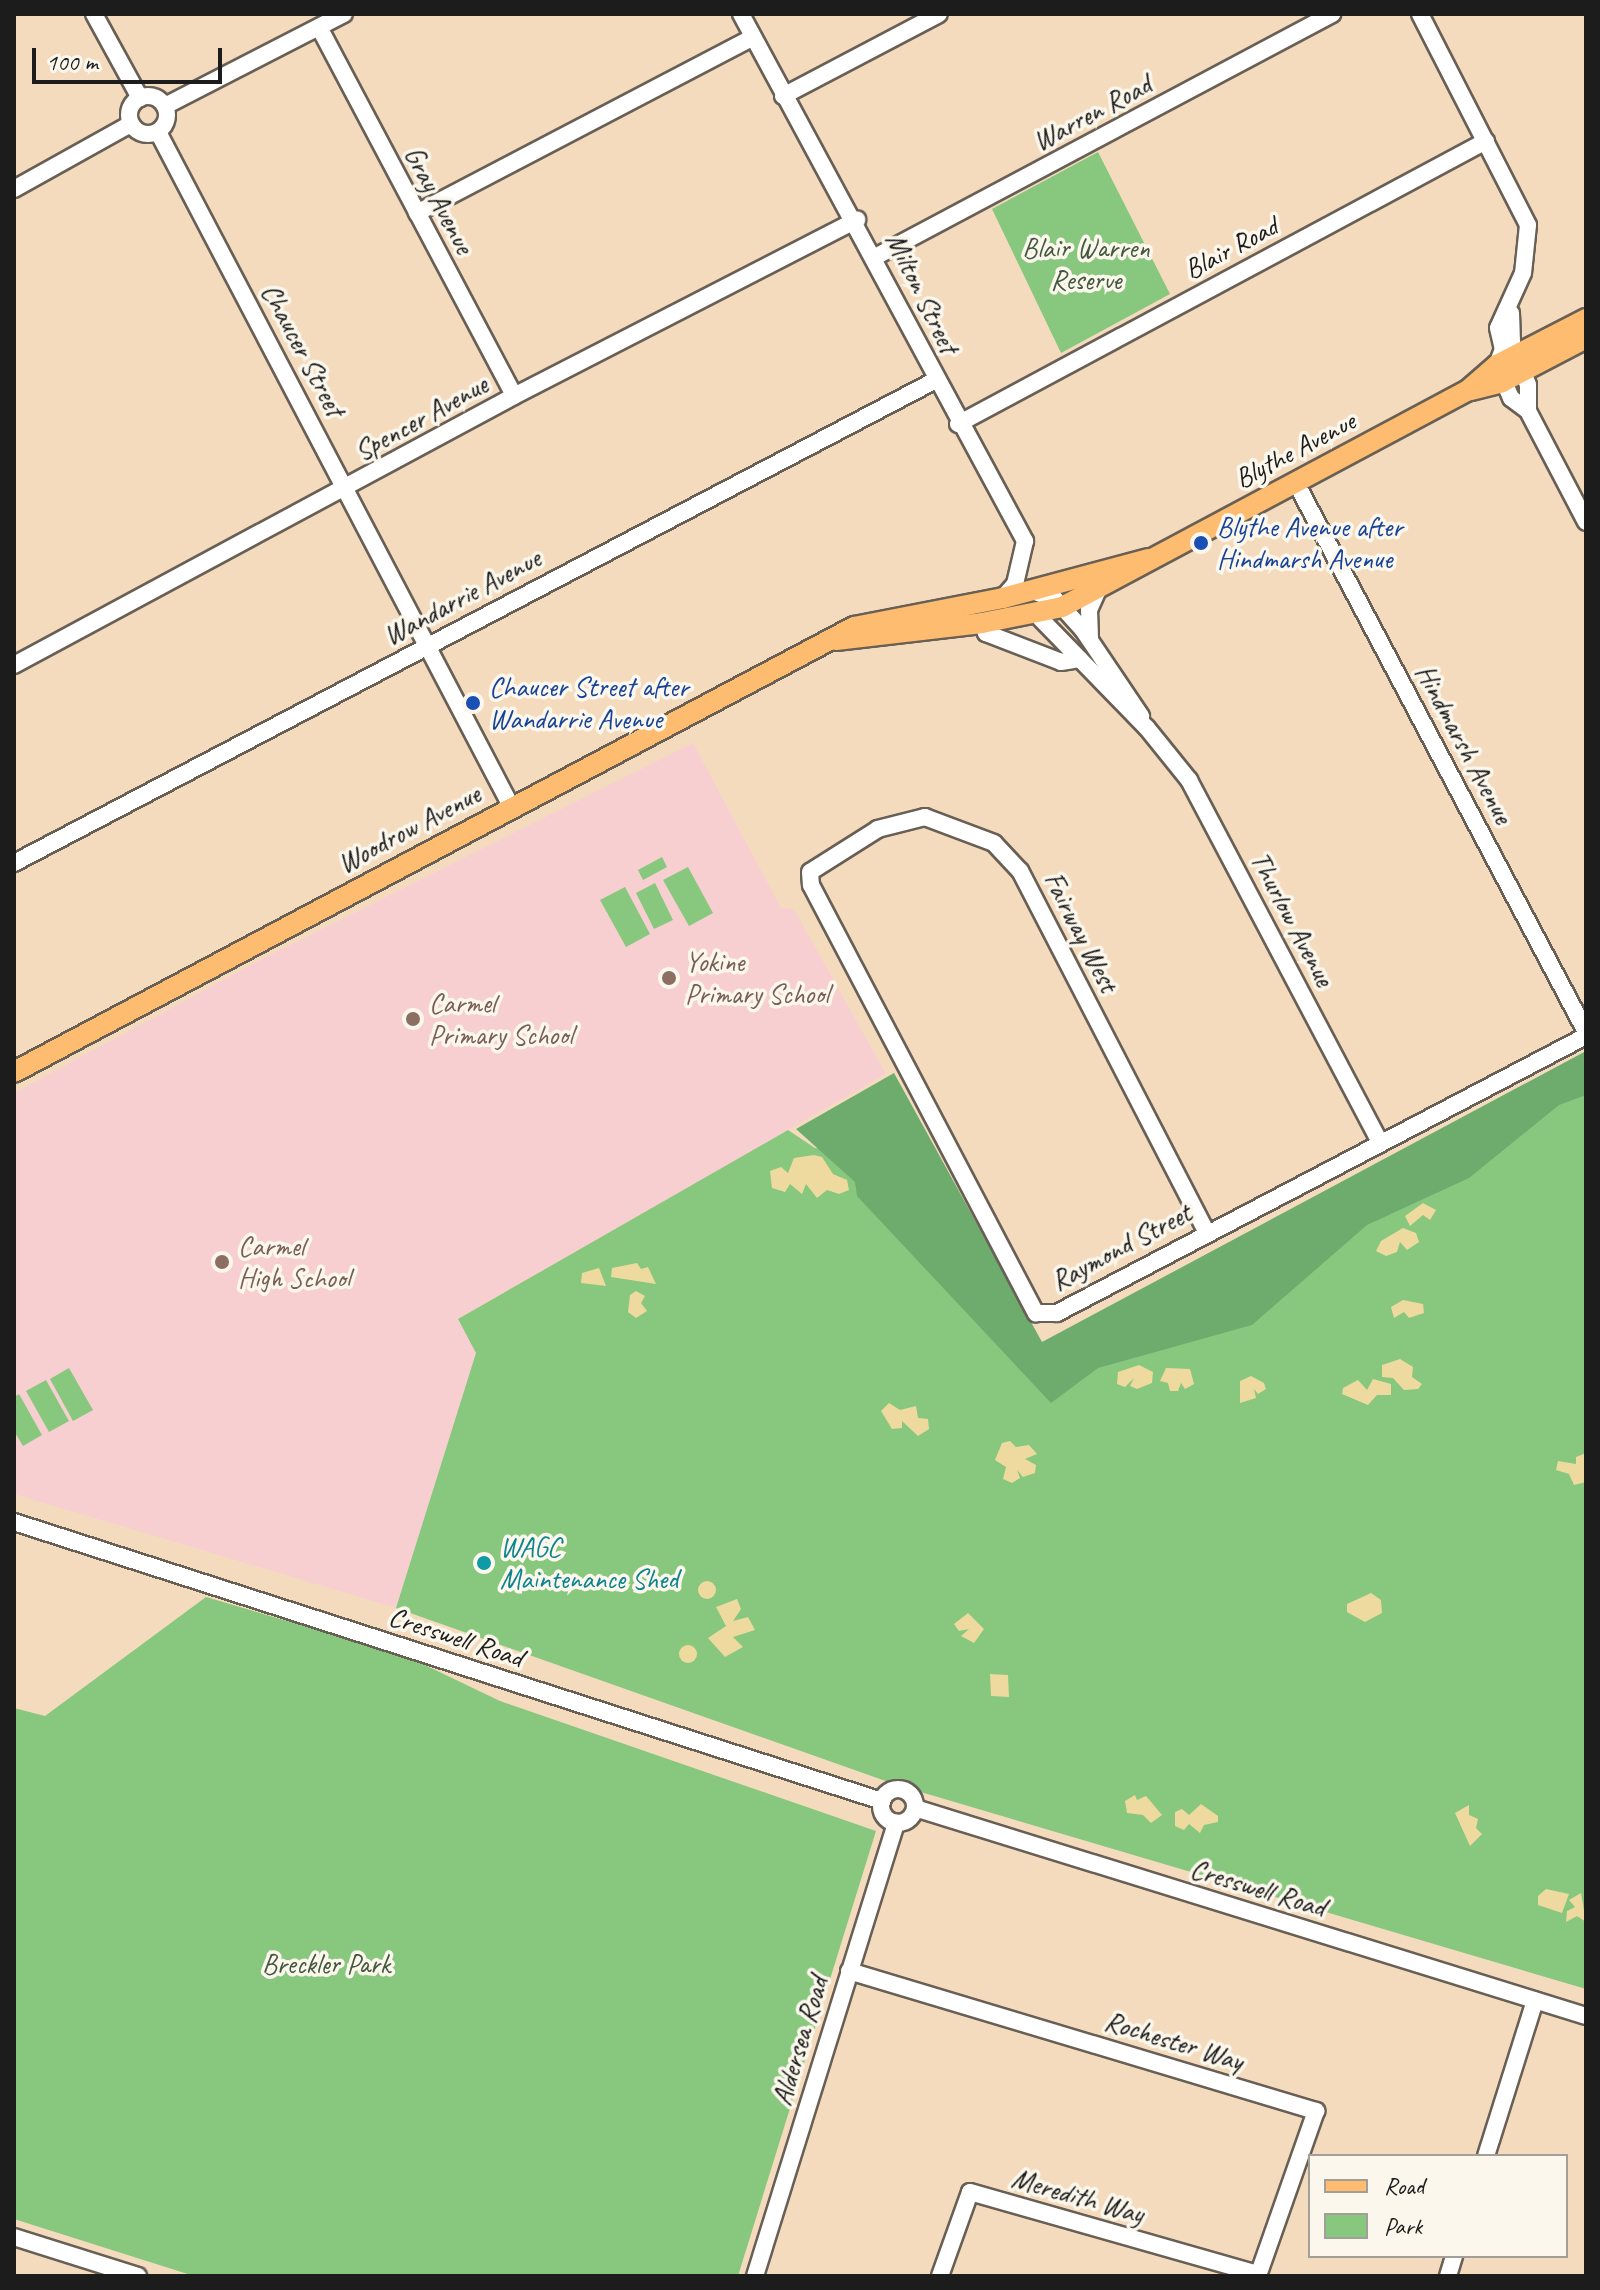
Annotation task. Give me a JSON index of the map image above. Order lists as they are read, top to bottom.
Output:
{
  "streets": {
    "main road": ["Blythe Avenue", "Woodrow Avenue"],
    "street": [
      "Warren Road",
      "Gray Avenue",
      "Blair Road",
      "Milton Street",
      "Chaucer Street",
      "Spencer Avenue",
      "Wandarrie Avenue",
      "Hindmarsh Avenue",
      "Thurlow Avenue",
      "Fairway West",
      "Raymond Street",
      "Cresswell Road",
      "Aldersea Road",
      "Rochester Way",
      "Meredith Way"
    ]
  },
  "crossings": [
    ["Warren Road", "Milton Street"],
    ["Gray Avenue", "Spencer Avenue"],
    ["Blair Road", "Milton Street"],
    ["Milton Street", "Spencer Avenue"],
    ["Milton Street", "Blythe Avenue"],
    ["Milton Street", "Wandarrie Avenue"],
    ["Milton Street", "Woodrow Avenue"],
    ["Chaucer Street", "Spencer Avenue"],
    ["Chaucer Street", "Wandarrie Avenue"],
    ["Chaucer Street", "Woodrow Avenue"],
    ["Blythe Avenue", "Hindmarsh Avenue"],
    ["Blythe Avenue", "Woodrow Avenue"],
    ["Blythe Avenue", "Thurlow Avenue"],
    ["Hindmarsh Avenue", "Raymond Street"],
    ["Thurlow Avenue", "Raymond Street"],
    ["Fairway West", "Raymond Street"],
    ["Cresswell Road", "Aldersea Road"],
    ["Aldersea Road", "Rochester Way"],
    ["Rochester Way", "Meredith Way"]
  ],
  "parks": ["Blair Warren Reserve", "Breckler Park"],
  "places": [
    "Blythe Avenue after Hindmarsh Avenue",
    "Chaucer Street after Wandarrie Avenue",
    "Yokine Primary School",
    "Carmel Primary School",
    "Carmel High School",
    "WAGC Maintenance Shed"
  ],
  "legend": ["Road", "Park"],
  "scale_bar": "100 m"
}
